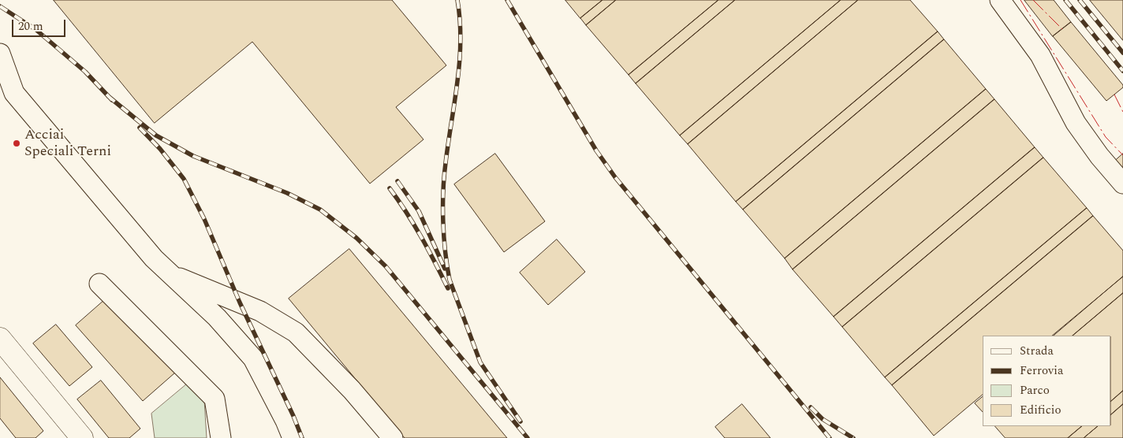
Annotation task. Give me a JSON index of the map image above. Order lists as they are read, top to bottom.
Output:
{
  "places": ["Acciai Speciali Terni"],
  "legend": [
    "Strada",
    "Ferrovia",
    "Parco",
    "Edificio"
  ],
  "scale_bar": "20 m"
}
